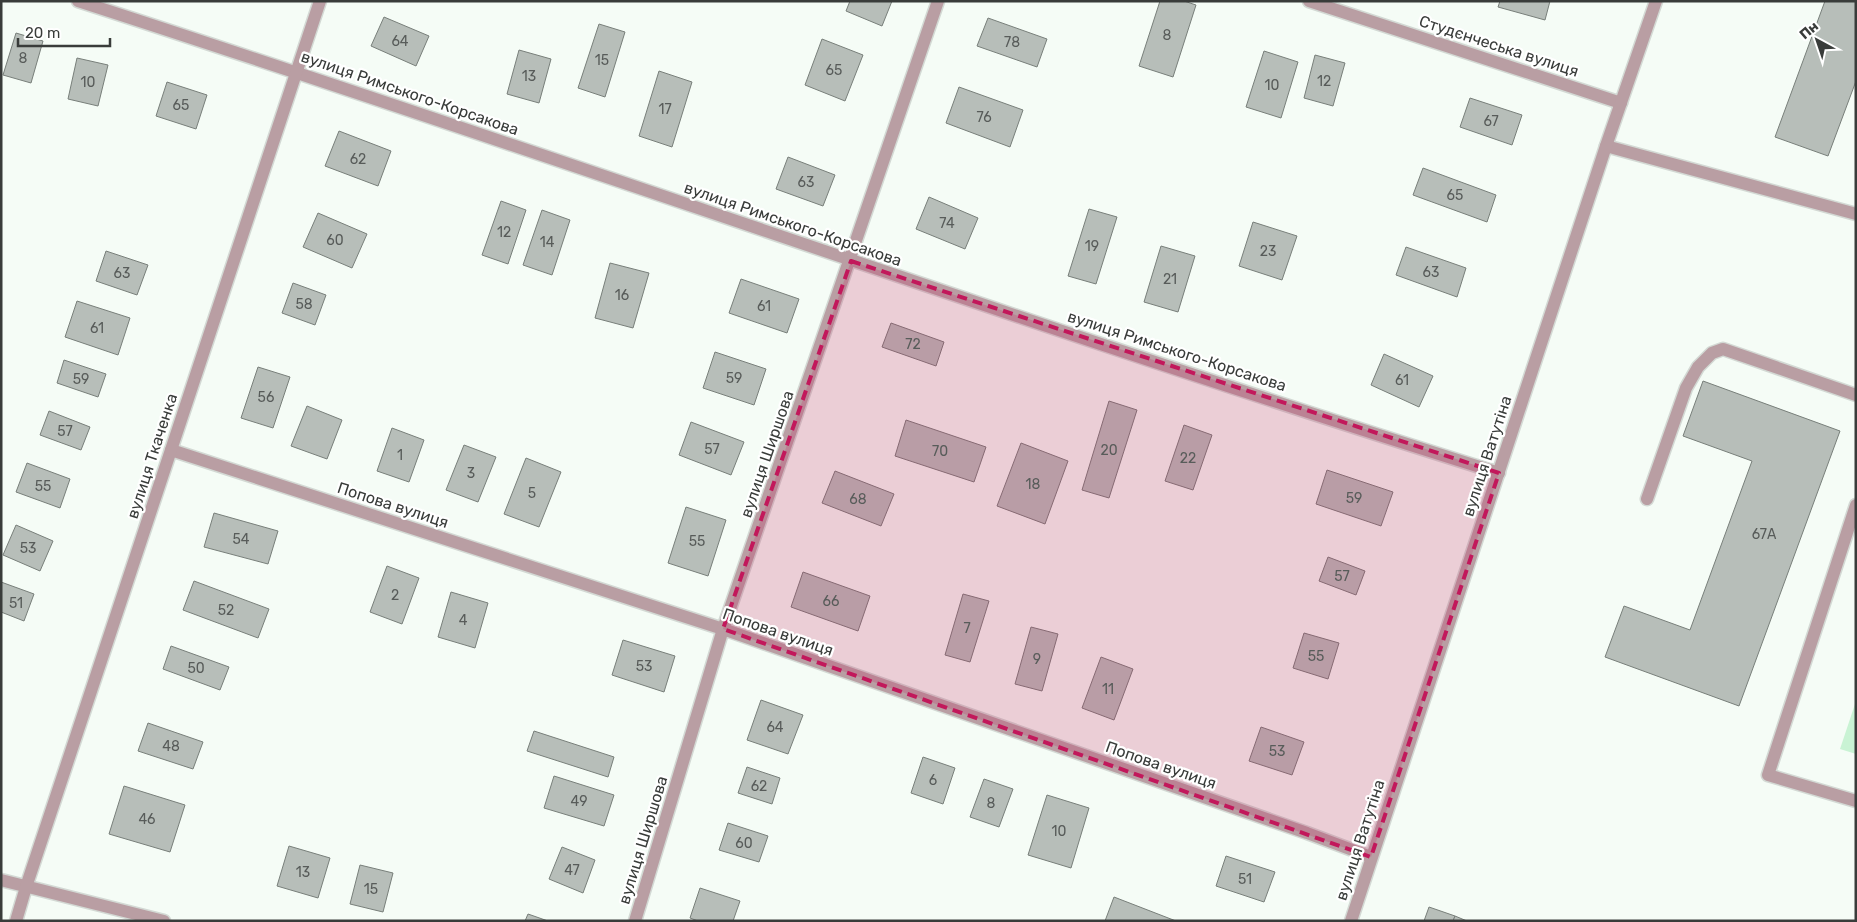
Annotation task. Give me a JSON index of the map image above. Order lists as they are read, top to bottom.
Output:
{
  "streets": {
    "street": [
      "Студєнчеська вулиця",
      "вулиця Римського-Корсакова",
      "вулиця Ширшова",
      "вулиця Ткаченка",
      "вулиця Ватутіна",
      "Попова вулиця"
    ]
  },
  "crossings": [
    ["Студєнчеська вулиця", "вулиця Ватутіна"],
    ["вулиця Римського-Корсакова", "вулиця Ширшова"],
    ["вулиця Римського-Корсакова", "вулиця Ткаченка"],
    ["вулиця Римського-Корсакова", "вулиця Ватутіна"],
    ["вулиця Ширшова", "Попова вулиця"],
    ["вулиця Ткаченка", "Попова вулиця"],
    ["вулиця Ватутіна", "Попова вулиця"]
  ],
  "house_numbers": [
    "8",
    "64",
    "78",
    "8",
    "15",
    "65",
    "13",
    "12",
    "10",
    "10",
    "65",
    "17",
    "76",
    "67",
    "62",
    "63",
    "65",
    "74",
    "12",
    "60",
    "14",
    "19",
    "23",
    "63",
    "63",
    "21",
    "16",
    "58",
    "61",
    "61",
    "72",
    "59",
    "59",
    "61",
    "56",
    "57",
    "57",
    "20",
    "70",
    "1",
    "22",
    "3",
    "18",
    "55",
    "5",
    "59",
    "68",
    "67А",
    "54",
    "55",
    "53",
    "57",
    "2",
    "66",
    "51",
    "52",
    "4",
    "7",
    "55",
    "9",
    "53",
    "50",
    "11",
    "64",
    "48",
    "53",
    "6",
    "62",
    "49",
    "8",
    "46",
    "10",
    "60",
    "47",
    "13",
    "51",
    "15"
  ],
  "scale_bar": "20 m",
  "north": "top left"
}
